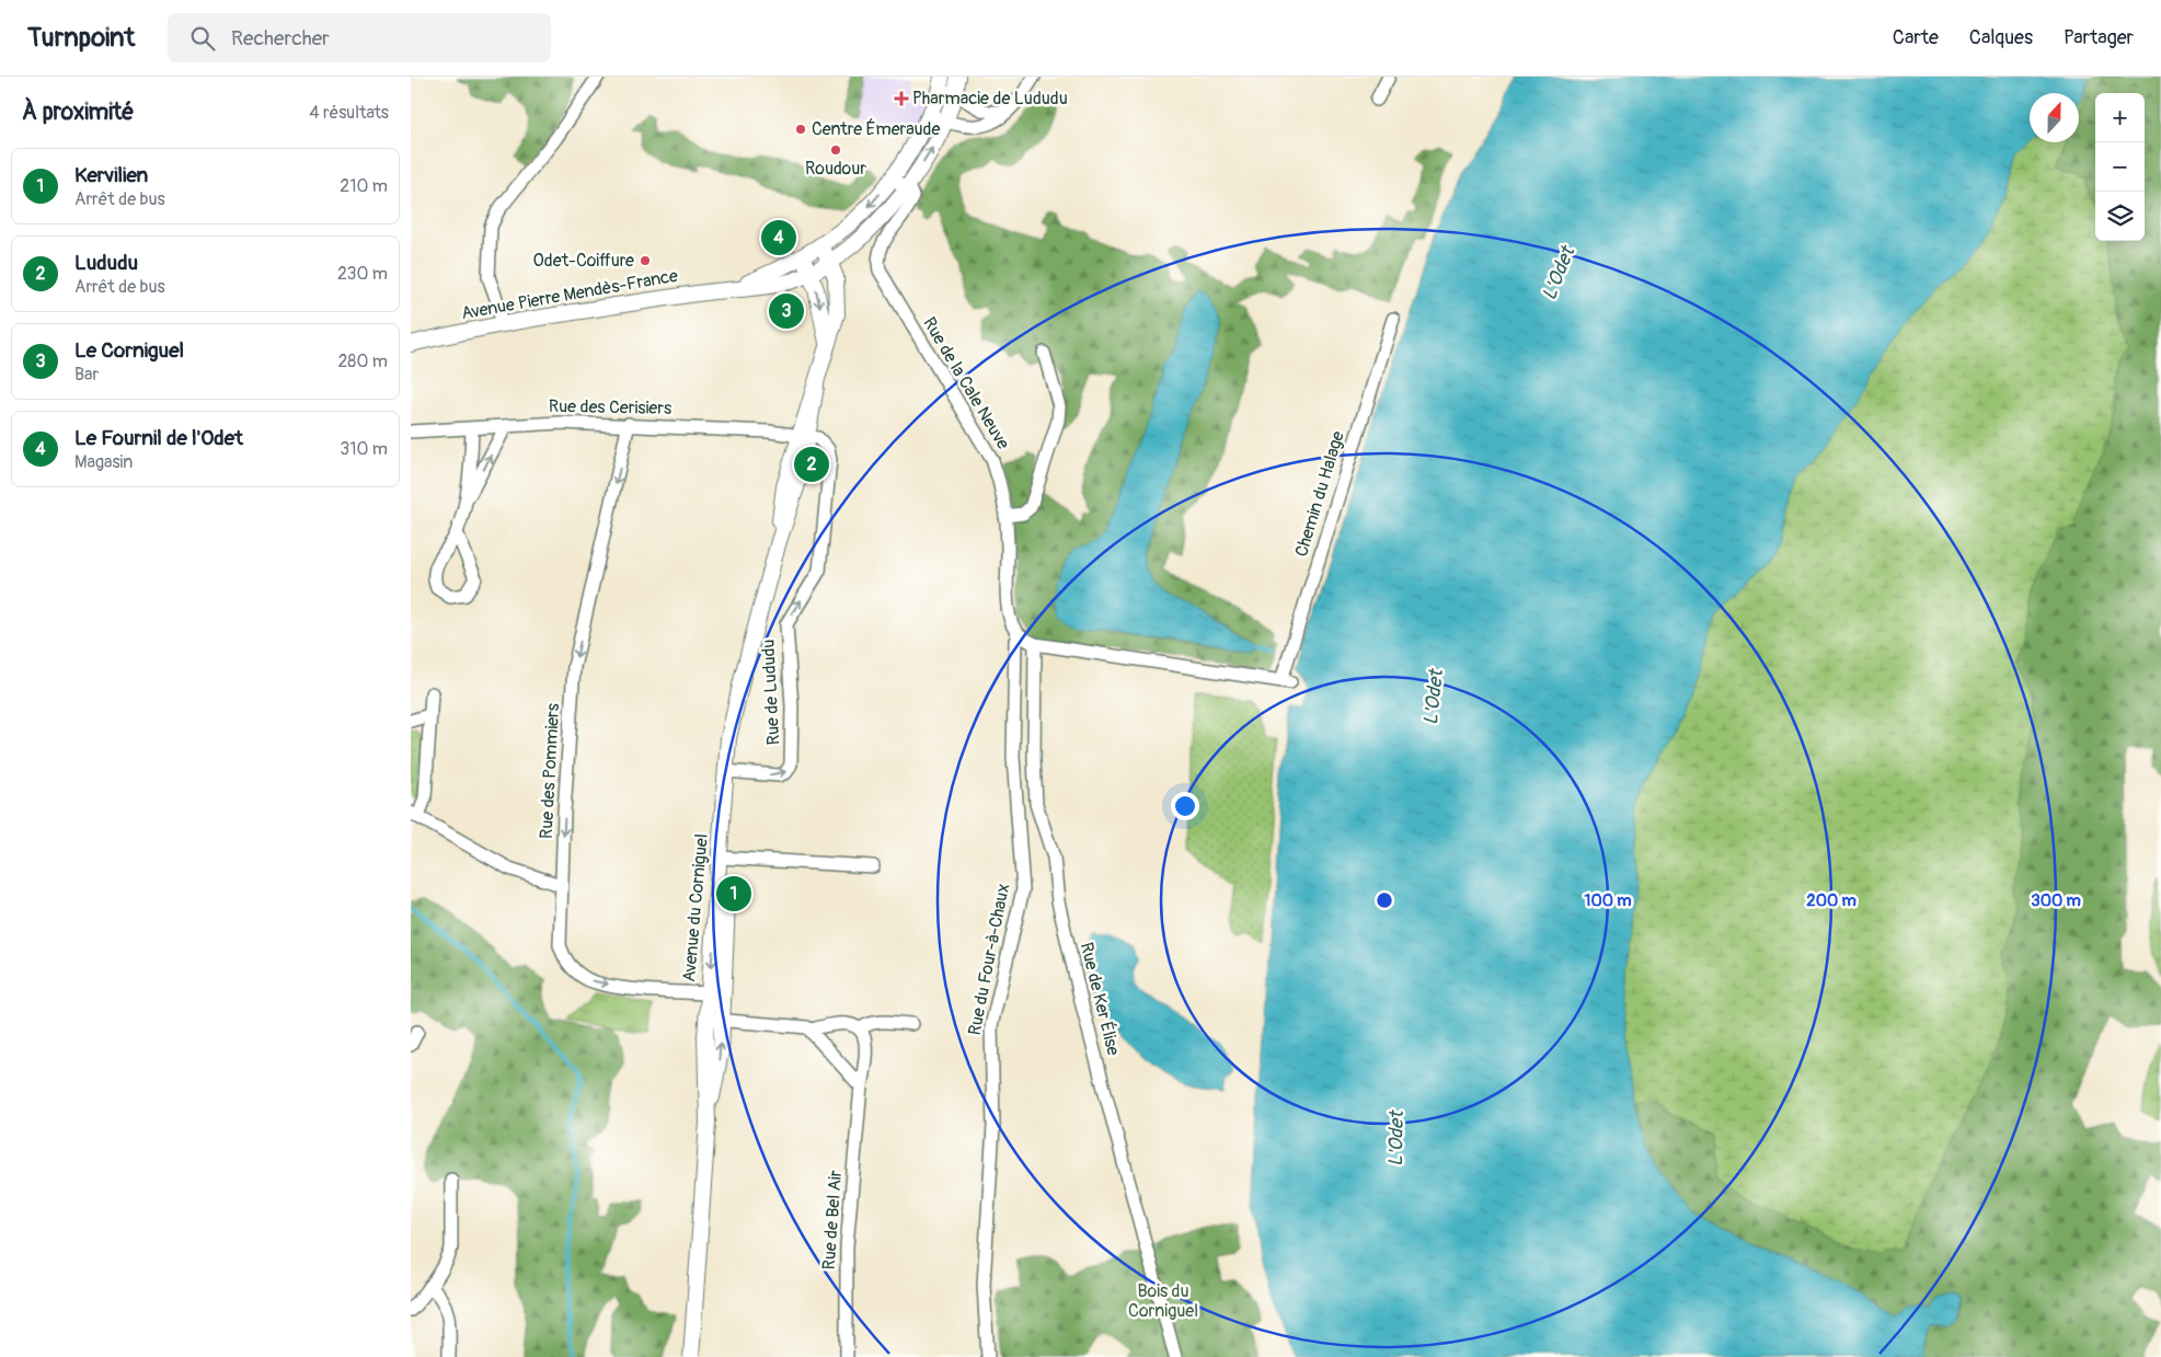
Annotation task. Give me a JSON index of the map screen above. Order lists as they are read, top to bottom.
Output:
{
  "streets": {
    "street": [
      "Avenue Pierre Mendès-France",
      "Rue de la Cale Neuve",
      "Rue des Cerisiers",
      "Chemin du Halage",
      "Rue de Lududu",
      "Rue des Pommiers",
      "Avenue du Corniguel",
      "Rue du Four-à-Chaux",
      "Rue de Ker Élise",
      "Rue de Bel Air"
    ]
  },
  "crossings": [
    ["Avenue Pierre Mendès-France", "Rue de la Cale Neuve"],
    ["Avenue Pierre Mendès-France", "Avenue du Corniguel"],
    ["Rue de la Cale Neuve", "Rue du Four-à-Chaux"],
    ["Rue des Cerisiers", "Rue de Lududu"],
    ["Rue des Cerisiers", "Rue des Pommiers"],
    ["Rue des Cerisiers", "Avenue du Corniguel"],
    ["Chemin du Halage", "Rue de Ker Élise"],
    ["Rue de Lududu", "Avenue du Corniguel"],
    ["Rue des Pommiers", "Avenue du Corniguel"]
  ],
  "one_way": ["Rue de Lududu", "Rue des Pommiers"],
  "water": ["L'Odet"],
  "parks": ["Bois du Corniguel"],
  "places": {
    "health": ["Pharmacie de Lududu"],
    "other": ["Centre Émeraude", "Roudour", "Odet-Coiffure"]
  },
  "north": "top",
  "page": {
    "header": "Turnpoint",
    "search": "Rechercher",
    "nav": ["Carte", "Calques", "Partager"],
    "heading": ["À proximité", "4 résultats"],
    "map_buttons": ["+", "−"],
    "list": [
      {
        "mark": "1",
        "name": "Kervilien",
        "note": "Arrêt de bus",
        "value": "210 m"
      },
      {
        "mark": "2",
        "name": "Lududu",
        "note": "Arrêt de bus",
        "value": "230 m"
      },
      {
        "mark": "3",
        "name": "Le Corniguel",
        "note": "Bar",
        "value": "280 m"
      },
      {
        "mark": "4",
        "name": "Le Fournil de l'Odet",
        "note": "Magasin",
        "value": "310 m"
      }
    ],
    "pins": [
      "4",
      "3",
      "2",
      "1"
    ]
  },
  "rings": ["100 m", "200 m", "300 m"]
}
